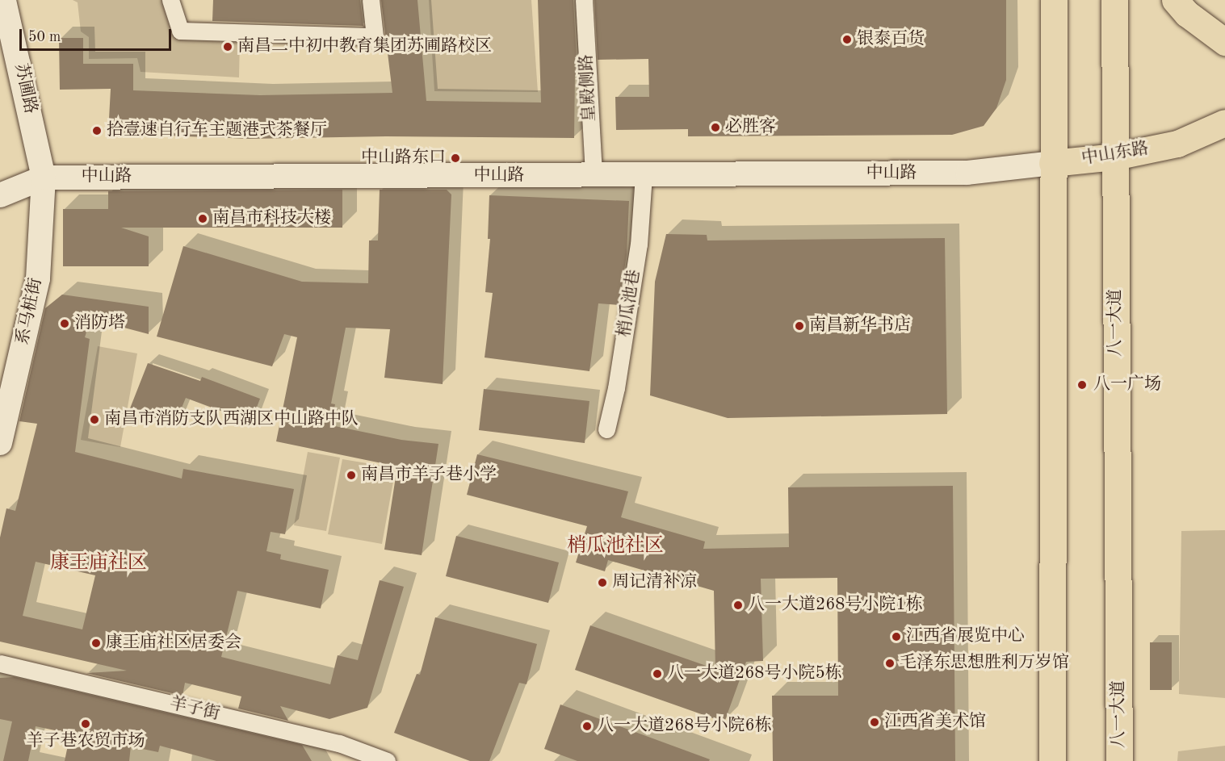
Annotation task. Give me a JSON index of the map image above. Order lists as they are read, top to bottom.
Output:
{
  "streets": {
    "highway": ["中山东路", "八一大道"],
    "main road": ["苏圃路", "中山路", "系马桩街"],
    "street": ["皇殿侧路", "梢瓜池巷", "羊子街"]
  },
  "crossings": [
    ["皇殿侧路", "中山路"],
    ["苏圃路", "中山路"],
    ["苏圃路", "系马桩街"],
    ["中山东路", "中山路"],
    ["中山东路", "八一大道"],
    ["中山路", "梢瓜池巷"],
    ["中山路", "系马桩街"]
  ],
  "districts": ["梢瓜池社区", "康王庙社区"],
  "places": [
    "银泰百货",
    "南昌二中初中教育集团苏圃路校区",
    "必胜客",
    "拾壹速自行车主题港式茶餐厅",
    "中山路东口",
    "南昌市科技大楼",
    "消防塔",
    "南昌新华书店",
    "八一广场",
    "南昌市消防支队西湖区中山路中队",
    "南昌市羊子巷小学",
    "周记清补凉",
    "八一大道268号小院1栋",
    "江西省展览中心",
    "康王庙社区居委会",
    "毛泽东思想胜利万岁馆",
    "八一大道268号小院5栋",
    "江西省美术馆",
    "羊子巷农贸市场",
    "八一大道268号小院6栋"
  ],
  "scale_bar": "50 m"
}
